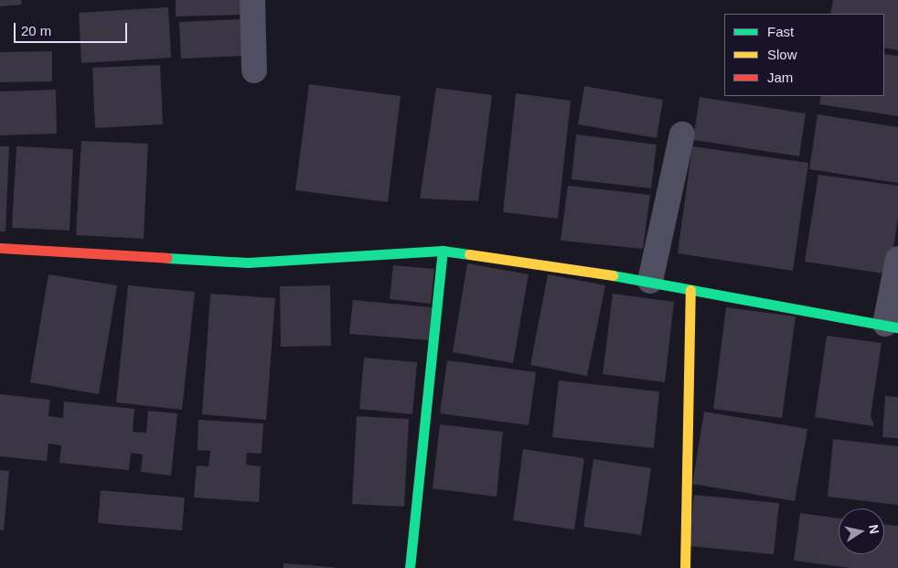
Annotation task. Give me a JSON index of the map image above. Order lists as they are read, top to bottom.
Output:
{
  "legend": ["Fast", "Slow", "Jam"],
  "scale_bar": "20 m",
  "north": "right"
}
